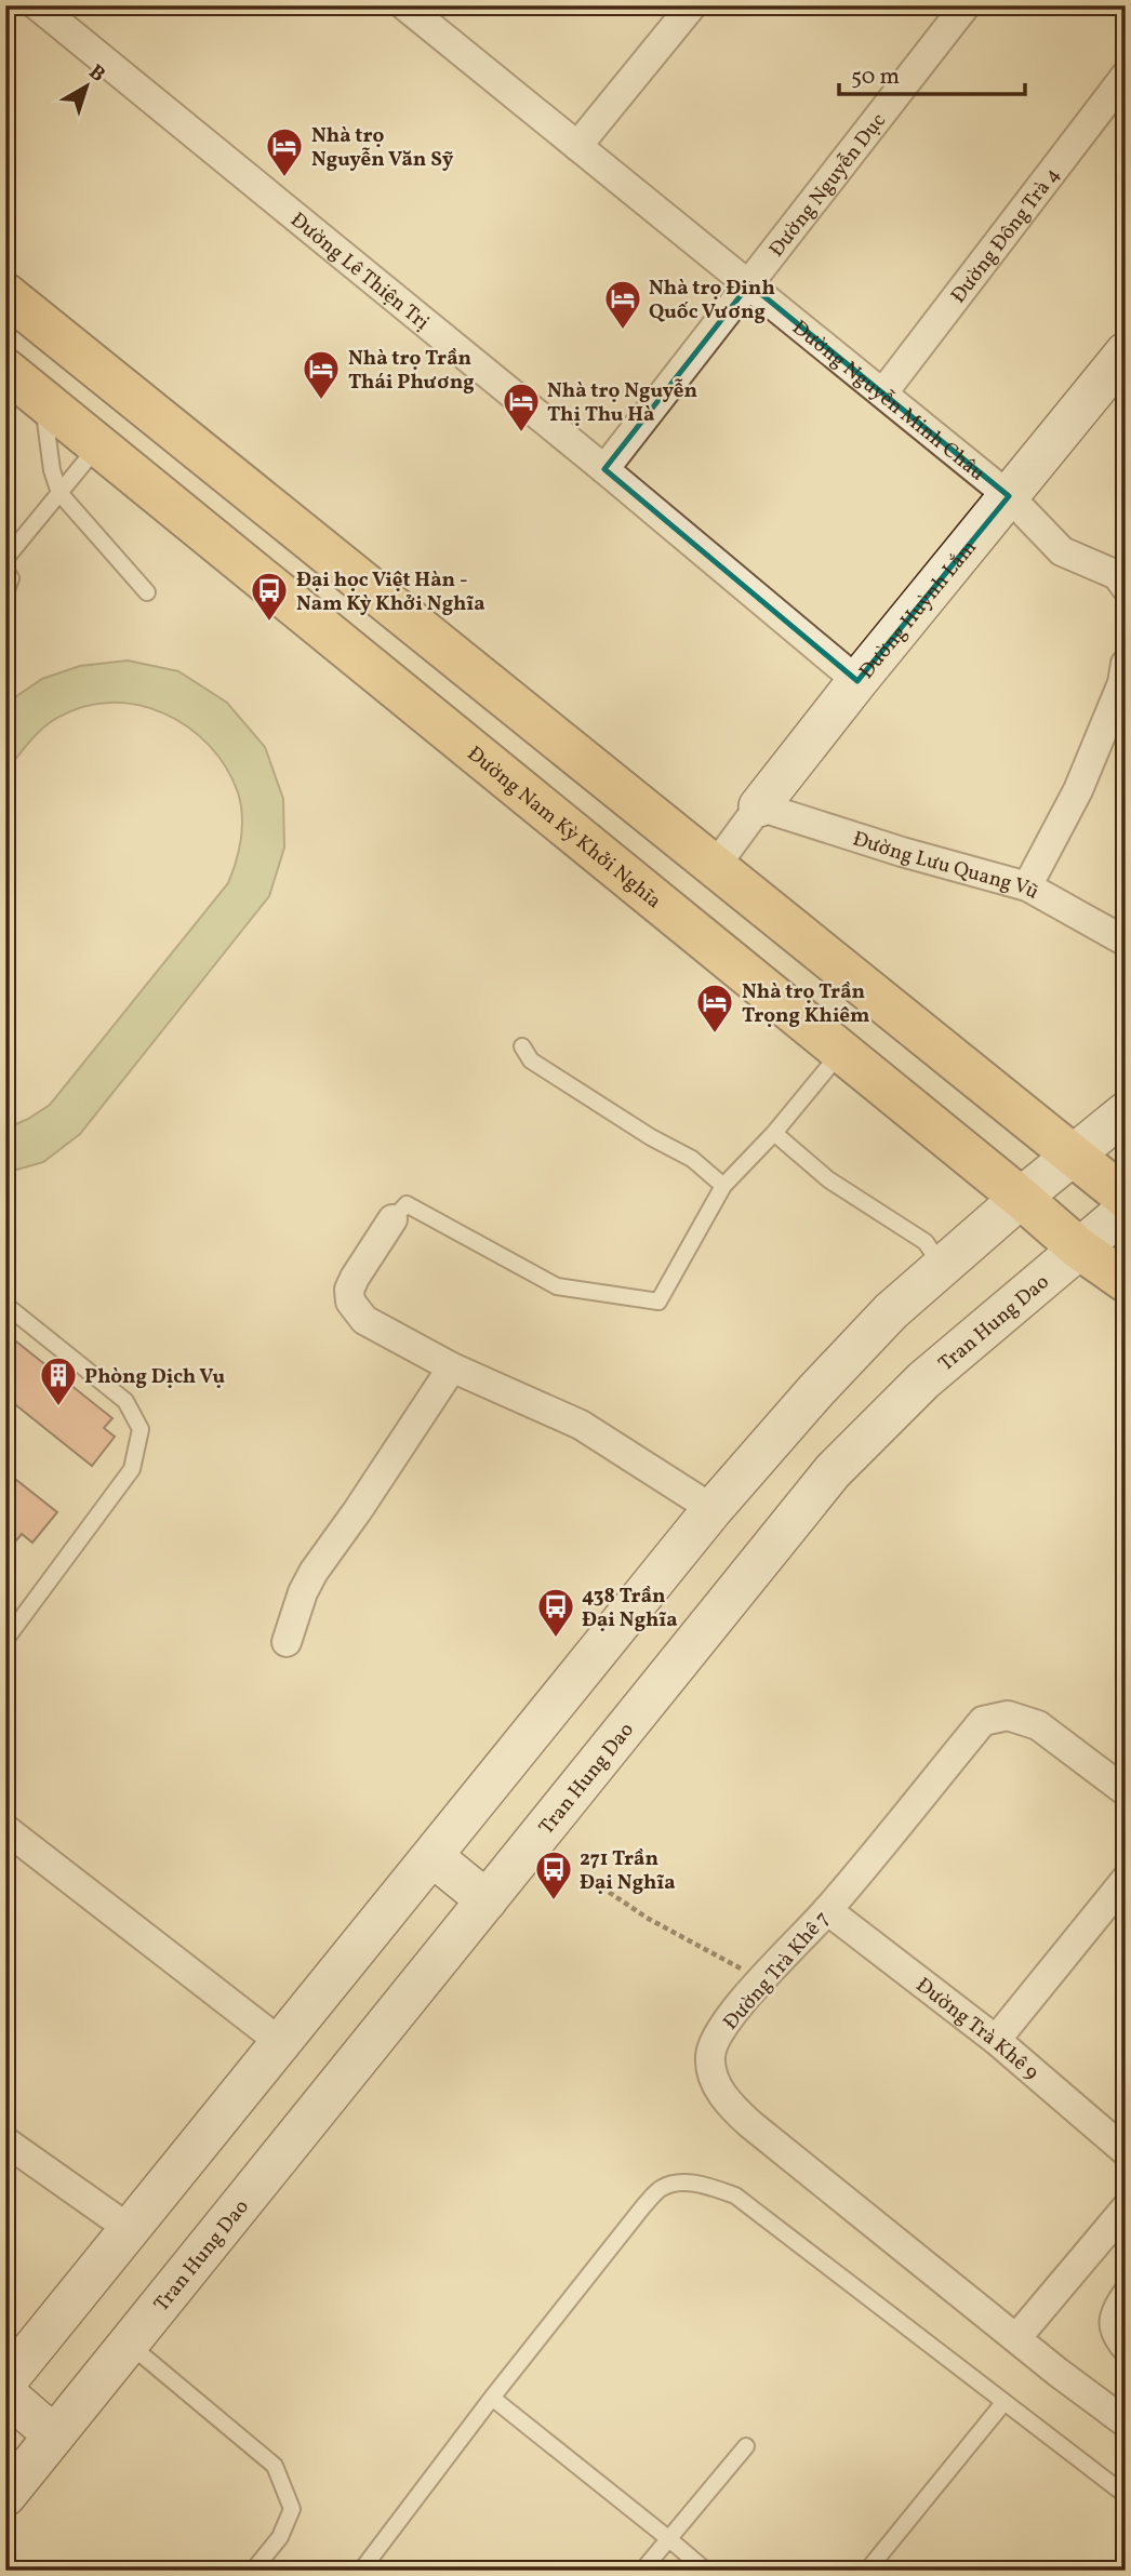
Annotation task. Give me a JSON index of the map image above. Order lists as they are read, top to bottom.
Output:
{
  "streets": {
    "main road": ["Đường Huỳnh Lắm", "Đường Nam Kỳ Khởi Nghĩa", "Tran Hung Dao"],
    "street": [
      "Đường Nguyễn Dục",
      "Đường Đông Trà 4",
      "Đường Lê Thiện Trị",
      "Đường Nguyễn Minh Châu",
      "Đường Lưu Quang Vũ",
      "Đường Trà Khê 7",
      "Đường Trà Khê 9"
    ]
  },
  "crossings": [
    ["Đường Nguyễn Dục", "Đường Lê Thiện Trị"],
    ["Đường Nguyễn Dục", "Đường Nguyễn Minh Châu"],
    ["Đường Đông Trà 4", "Đường Nguyễn Minh Châu"],
    ["Đường Lê Thiện Trị", "Đường Huỳnh Lắm"],
    ["Đường Nguyễn Minh Châu", "Đường Huỳnh Lắm"],
    ["Đường Huỳnh Lắm", "Đường Lưu Quang Vũ"],
    ["Đường Nam Kỳ Khởi Nghĩa", "Tran Hung Dao"],
    ["Đường Trà Khê 7", "Đường Trà Khê 9"]
  ],
  "places": {
    "hotel": [
      "Nhà trọ Nguyễn Văn Sỹ",
      "Nhà trọ Đinh Quốc Vương",
      "Nhà trọ Trần Thái Phương",
      "Nhà trọ Nguyễn Thị Thu Hà",
      "Nhà trọ Trần Trọng Khiêm"
    ],
    "bus stop": ["Đại học Việt Hàn - Nam Kỳ Khởi Nghĩa", "438 Trần Đại Nghĩa", "271 Trần Đại Nghĩa"],
    "building": ["Phòng Dịch Vụ"]
  },
  "scale_bar": "50 m",
  "north": "top right"
}
